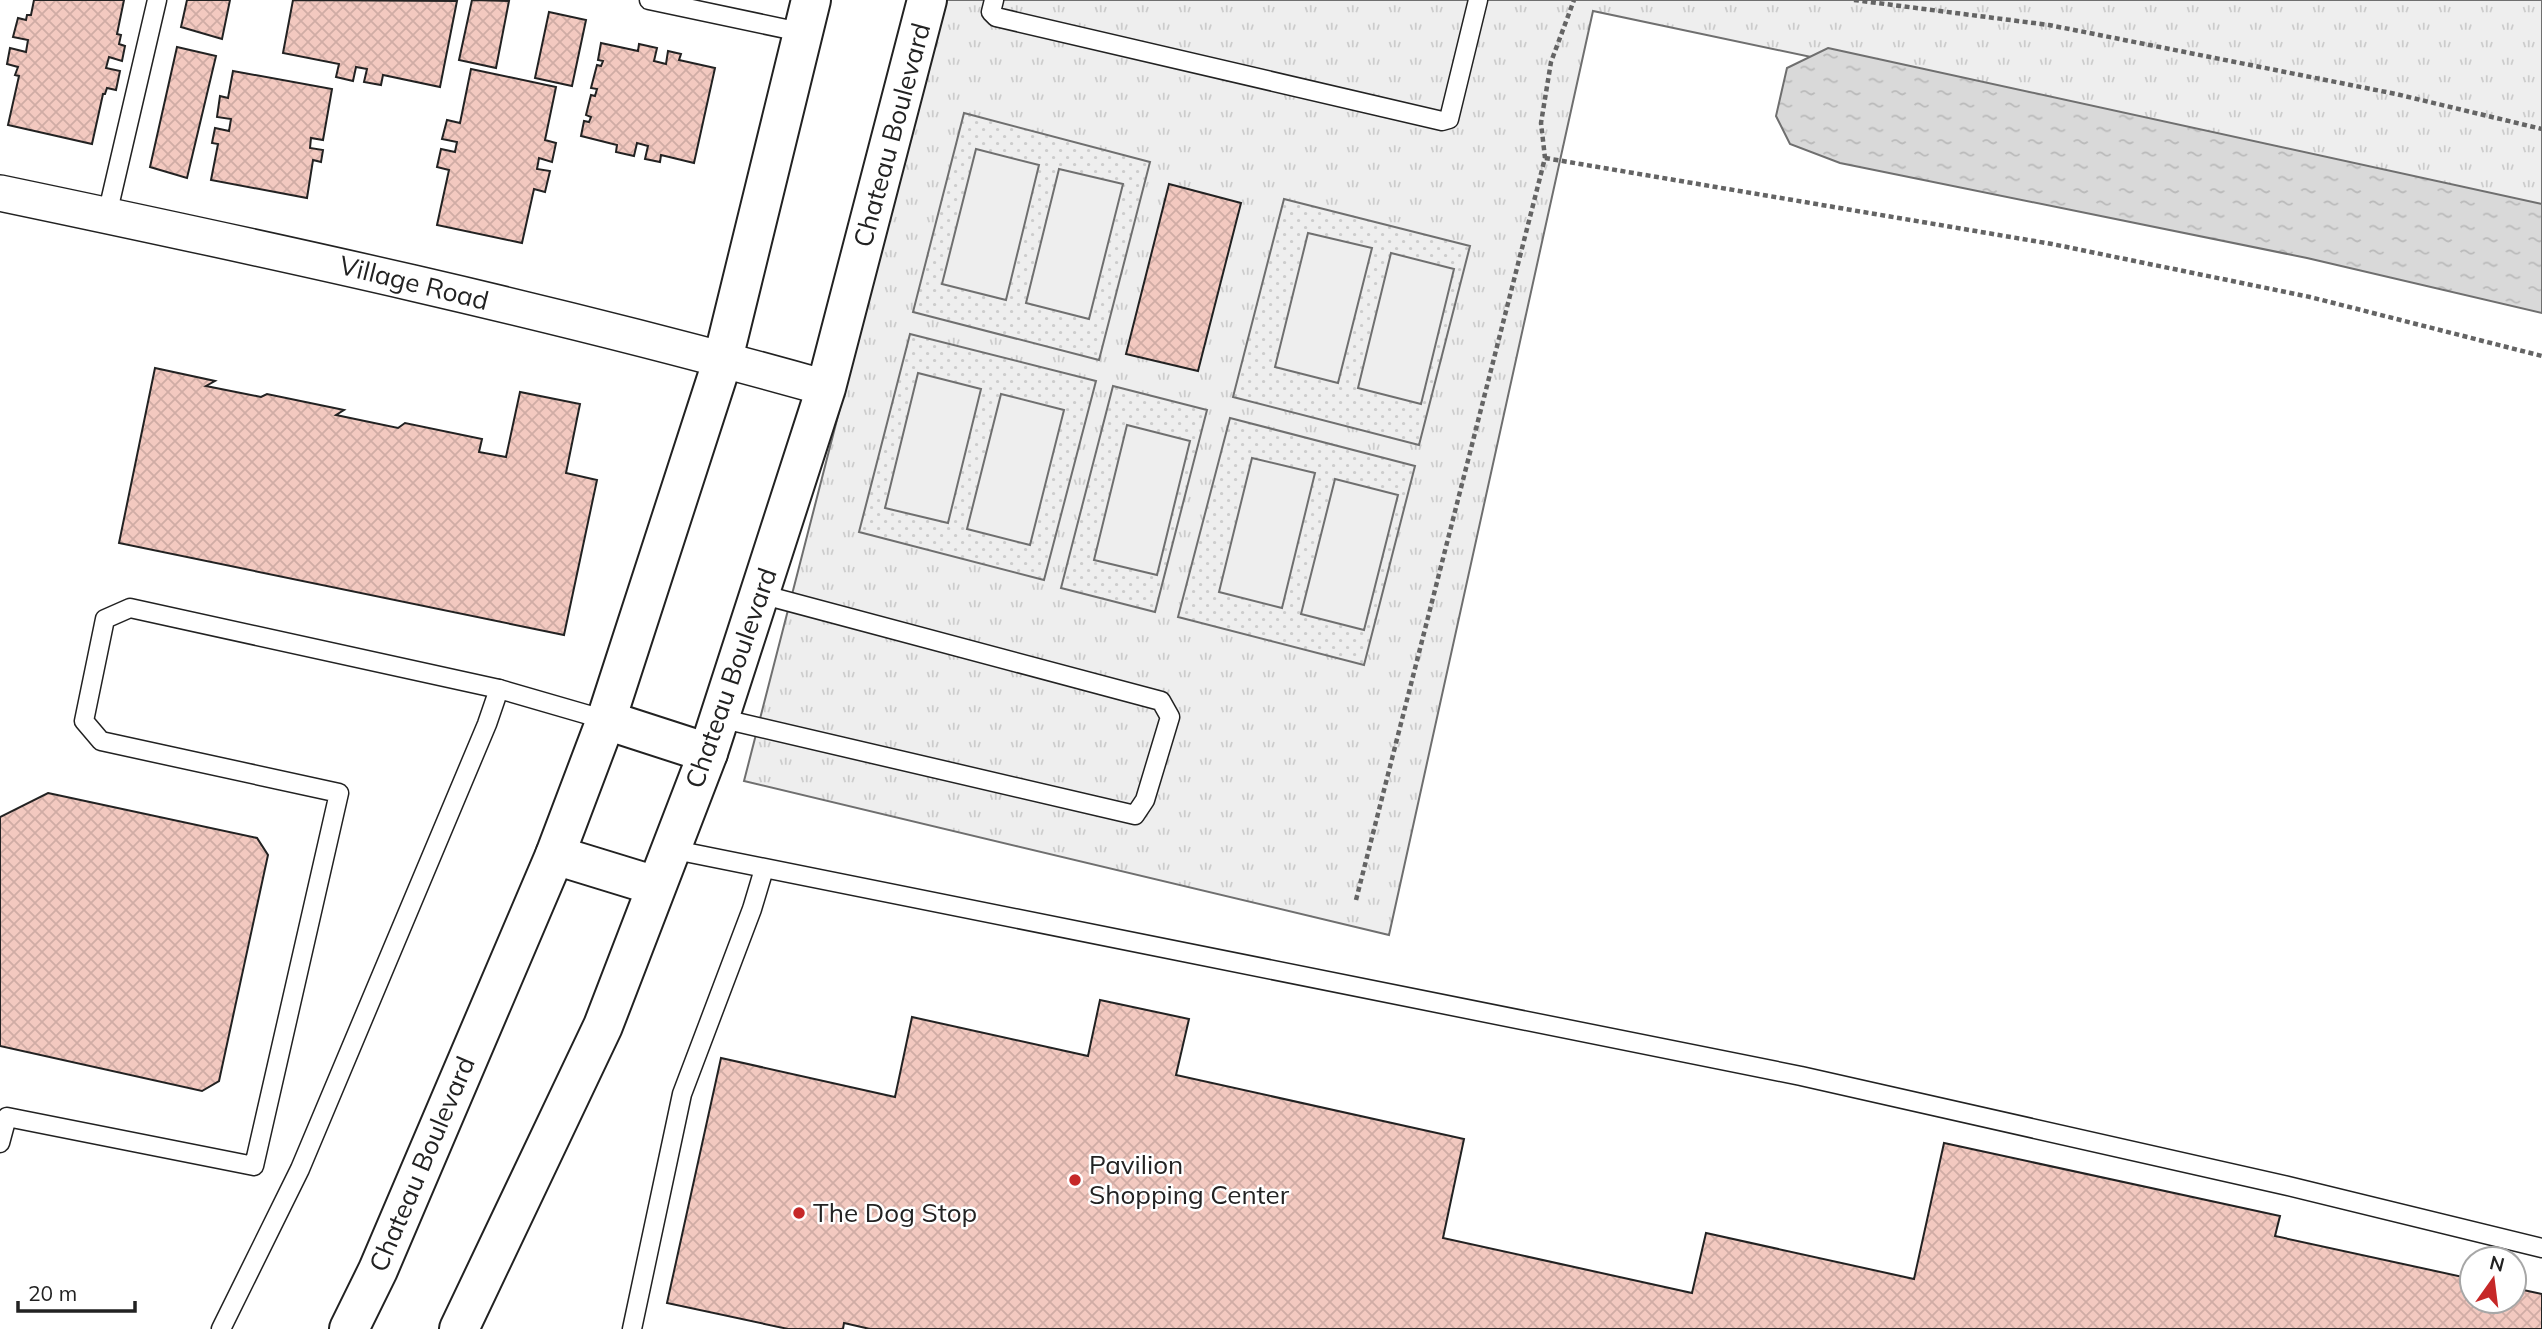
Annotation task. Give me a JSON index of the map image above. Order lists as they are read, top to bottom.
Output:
{
  "streets": {
    "street": ["Chateau Boulevard", "Village Road"]
  },
  "crossings": [
    ["Chateau Boulevard", "Village Road"]
  ],
  "places": ["Pavilion Shopping Center", "The Dog Stop"],
  "scale_bar": "20 m",
  "north": "top"
}
